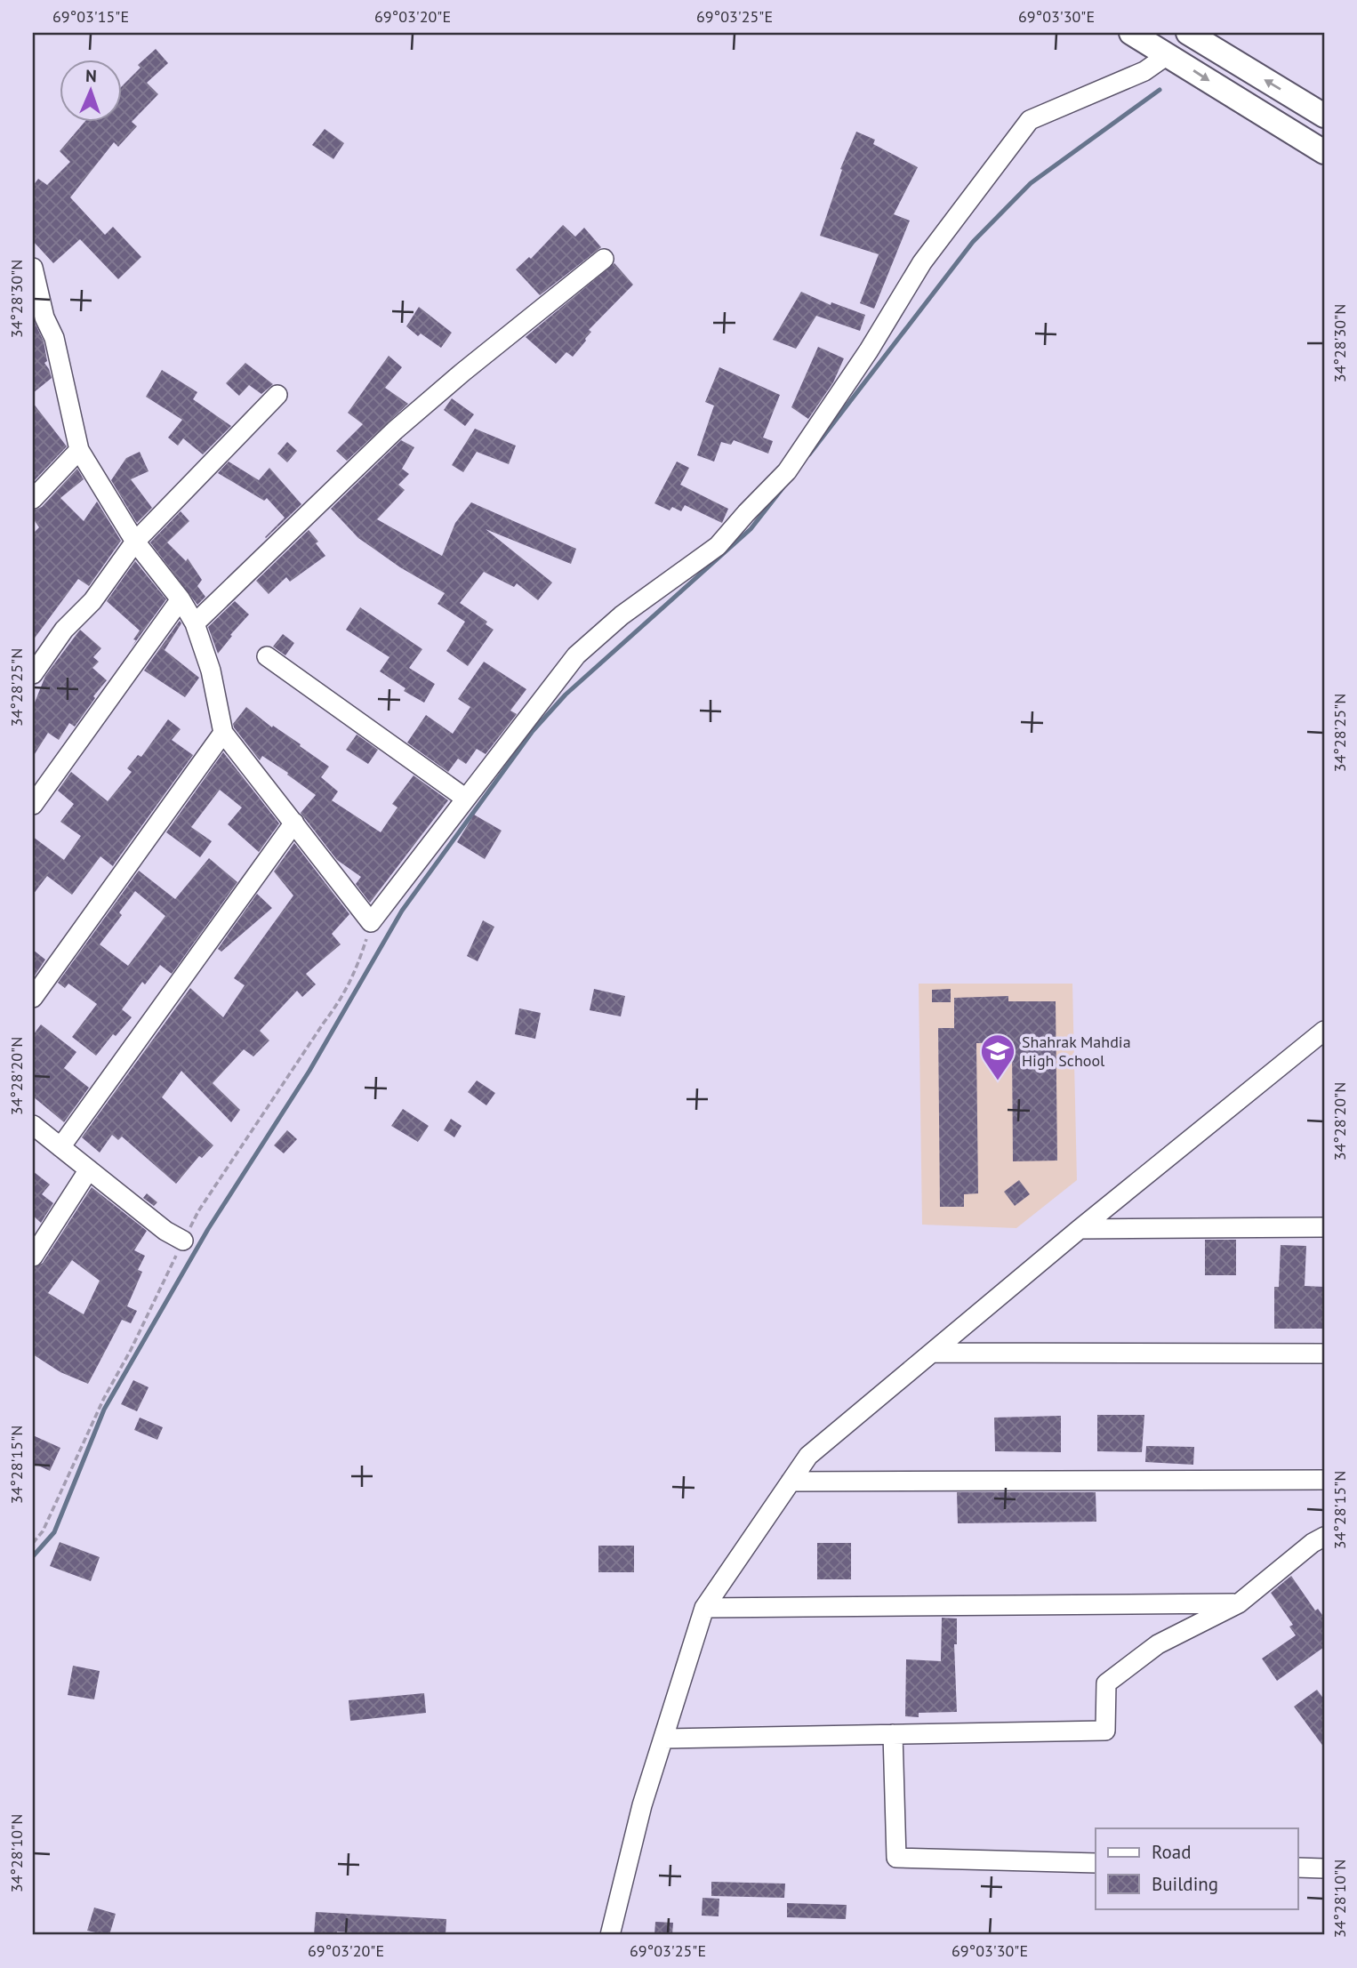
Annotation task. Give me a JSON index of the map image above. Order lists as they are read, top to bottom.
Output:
{
  "places": {
    "school or university": ["Shahrak Mahdia High School"]
  },
  "legend": ["Road", "Building"],
  "north": "top",
  "coordinates": [
    "69°03'15\"E",
    "69°03'20\"E",
    "69°03'25\"E",
    "69°03'30\"E",
    "34°28'30\"N",
    "34°28'25\"N",
    "34°28'20\"N",
    "34°28'15\"N",
    "34°28'10\"N"
  ]
}
